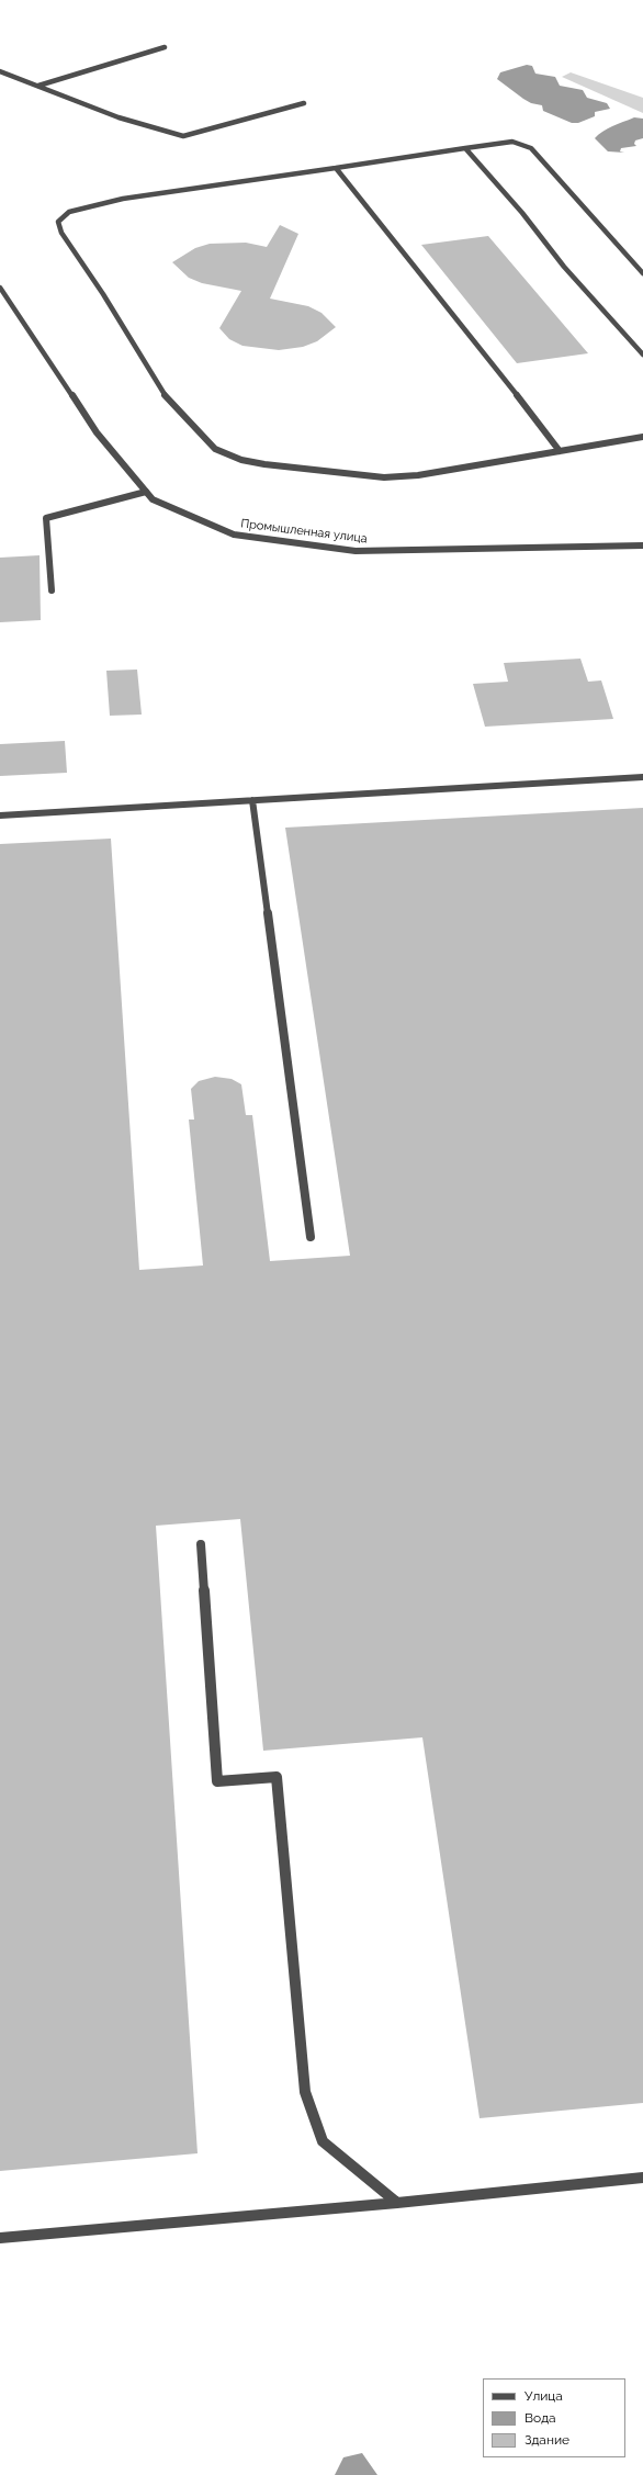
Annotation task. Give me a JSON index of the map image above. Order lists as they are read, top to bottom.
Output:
{
  "streets": {
    "street": ["Промышленная улица"]
  },
  "legend": ["Улица", "Вода", "Здание"]
}
